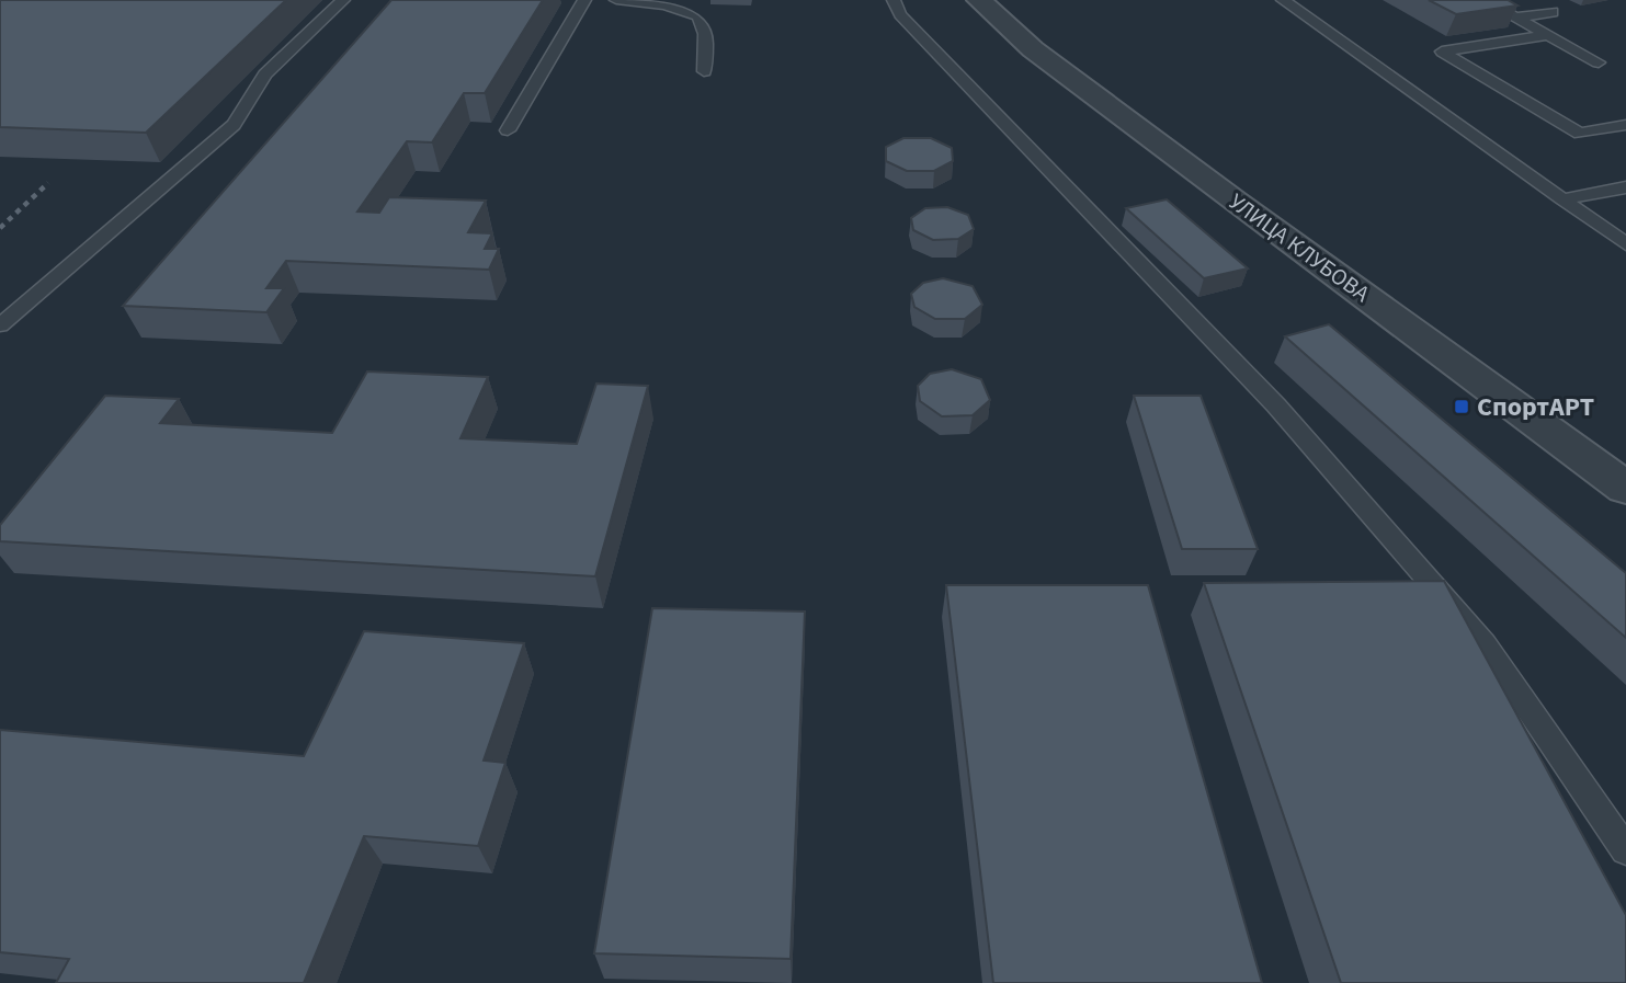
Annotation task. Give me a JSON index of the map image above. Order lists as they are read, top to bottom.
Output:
{
  "streets": {
    "street": ["УЛИЦА КЛУБОВА"]
  },
  "places": {
    "transit": ["СпортАРТ"]
  }
}
